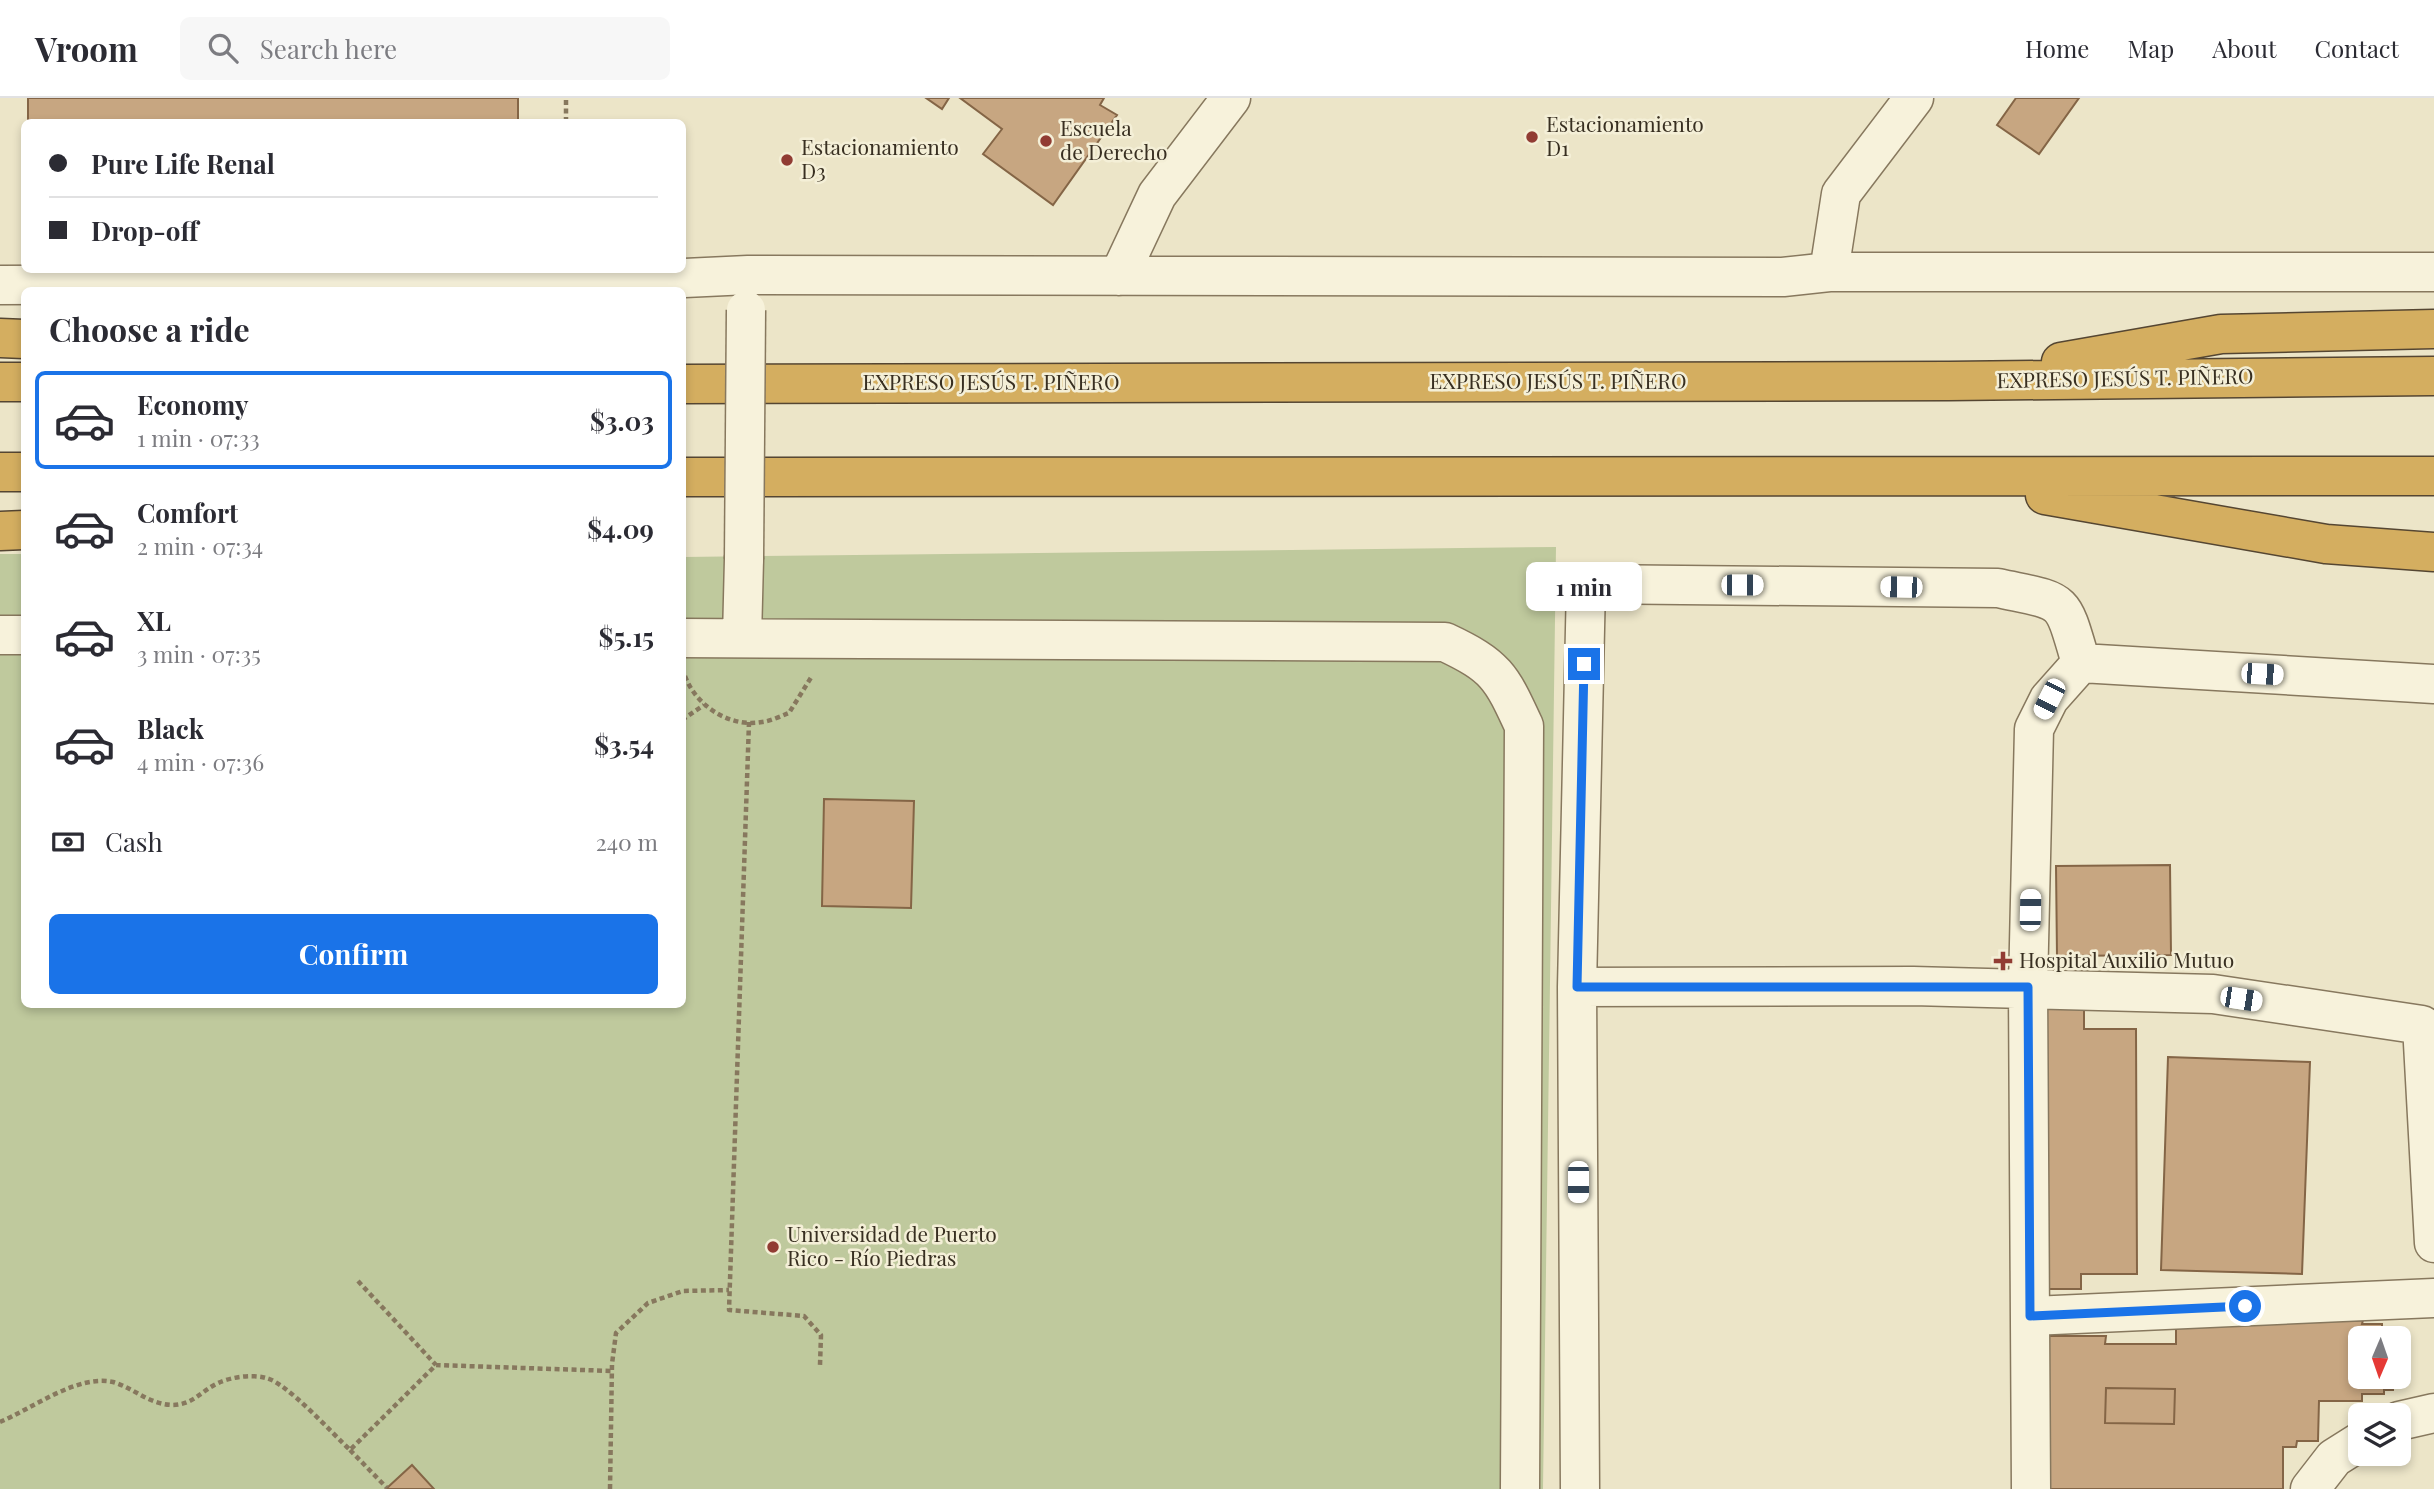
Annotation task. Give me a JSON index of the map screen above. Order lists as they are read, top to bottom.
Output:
{
  "streets": {
    "highway": ["EXPRESO JESÚS T. PIÑERO"]
  },
  "places": {
    "other": [
      "Estacionamiento D1",
      "Escuela de Derecho",
      "Estacionamiento D3",
      "Universidad de Puerto Rico - Río Piedras"
    ],
    "health": ["Hospital Auxilio Mutuo"]
  },
  "north": "bottom",
  "page": {
    "header": "Vroom",
    "search": "Search here",
    "nav": [
      "Home",
      "Map",
      "About",
      "Contact"
    ],
    "banner": ["Pure Life Renal", "Drop-off"],
    "heading": "Choose a ride",
    "list": [
      {
        "name": "Economy",
        "note": "1 min · 07:33",
        "value": "$3.03"
      },
      {
        "name": "Comfort",
        "note": "2 min · 07:34",
        "value": "$4.09"
      },
      {
        "name": "XL",
        "note": "3 min · 07:35",
        "value": "$5.15"
      },
      {
        "name": "Black",
        "note": "4 min · 07:36",
        "value": "$3.54"
      }
    ],
    "bubble": "1 min",
    "pay": ["Cash", "240 m"],
    "buttons": "Confirm"
  }
}
